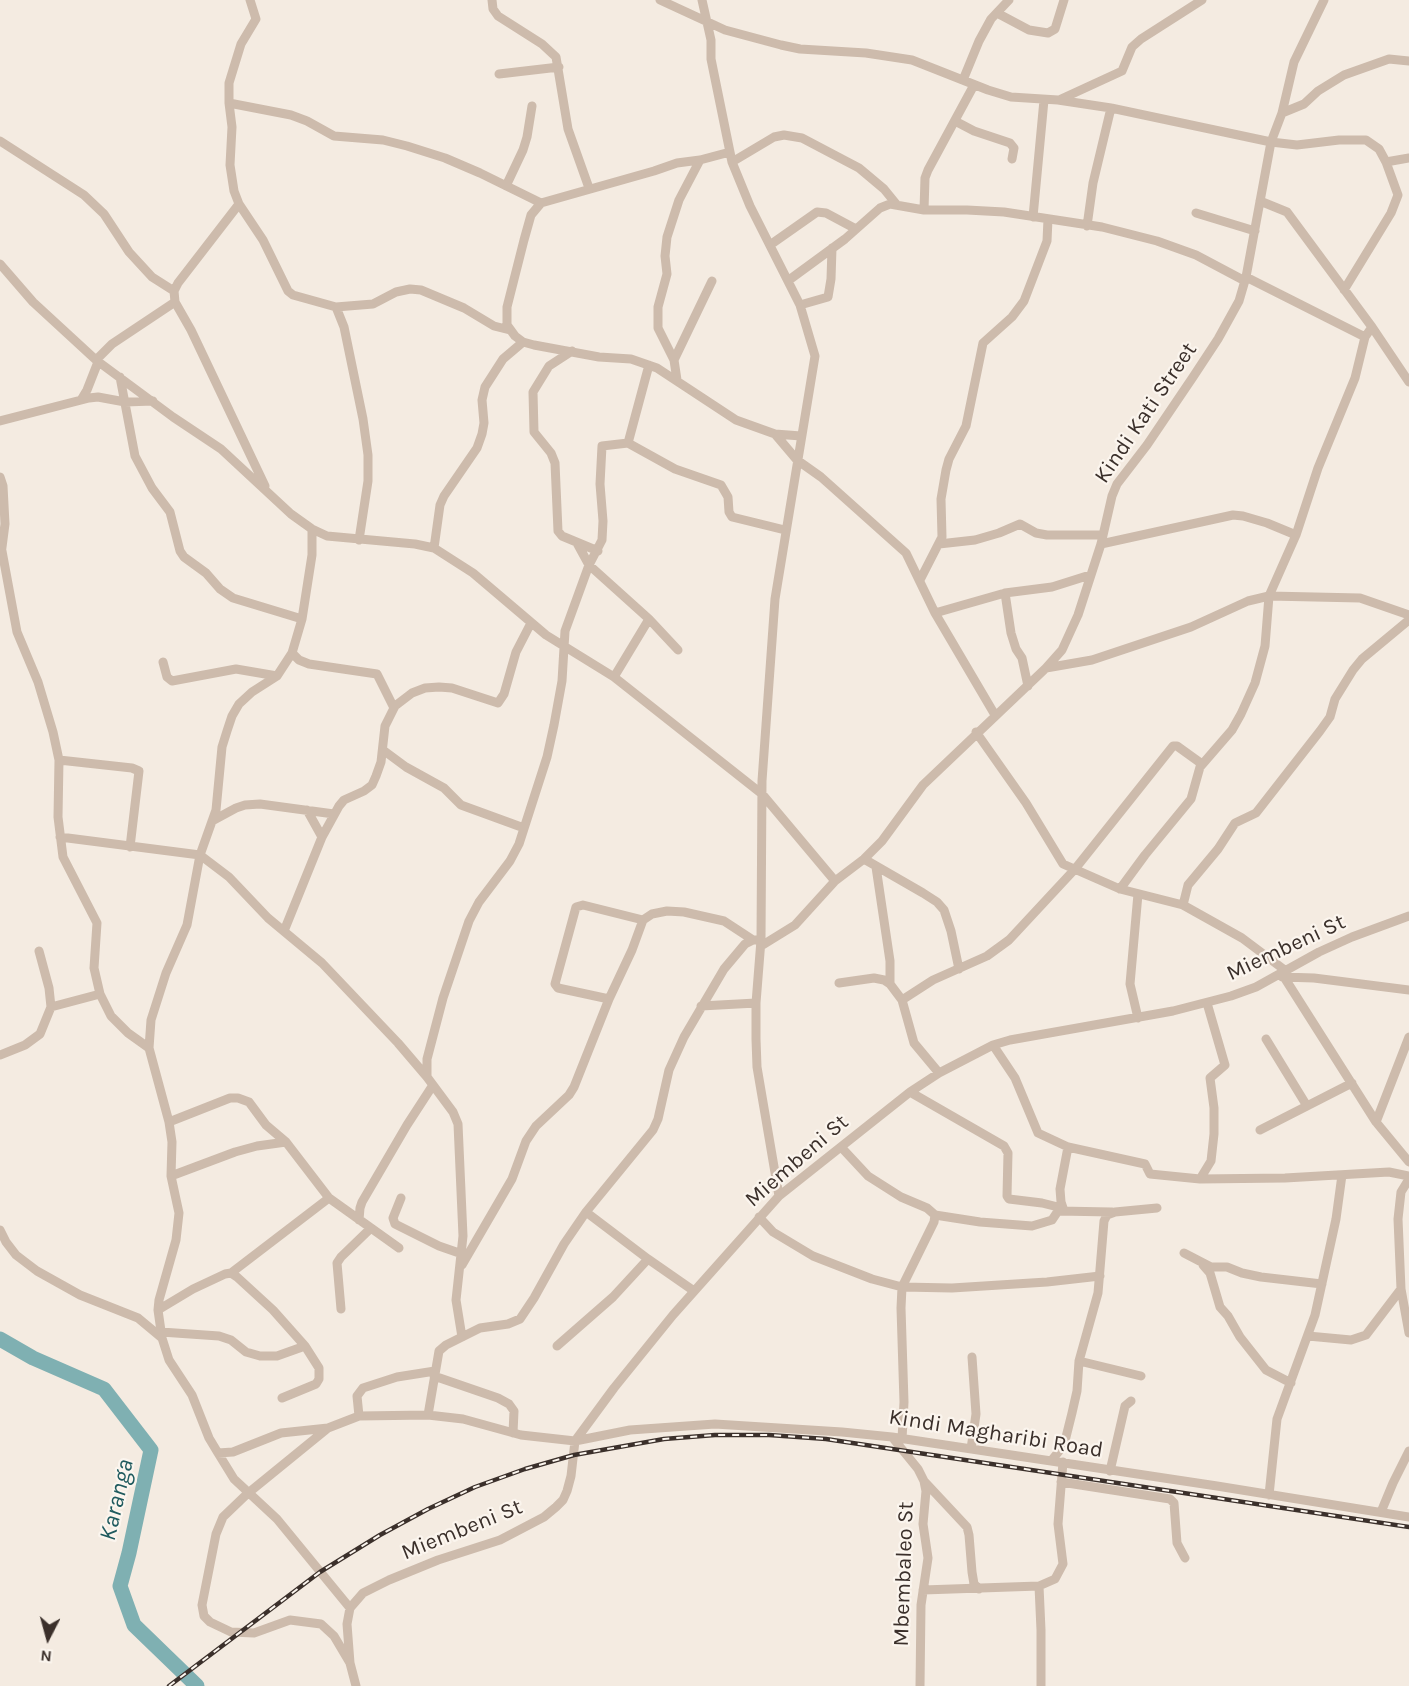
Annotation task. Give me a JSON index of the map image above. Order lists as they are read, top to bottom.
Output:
{
  "streets": {
    "street": [
      "Kindi Kati Street",
      "Miembeni St",
      "Kindi Magharibi Road",
      "Mbembaleo St"
    ]
  },
  "crossings": [
    ["Kindi Kati Street", "Kindi Magharibi Road"],
    ["Miembeni St", "Kindi Magharibi Road"],
    ["Kindi Magharibi Road", "Mbembaleo St"]
  ],
  "water": ["Karanga"],
  "north": "bottom"
}
